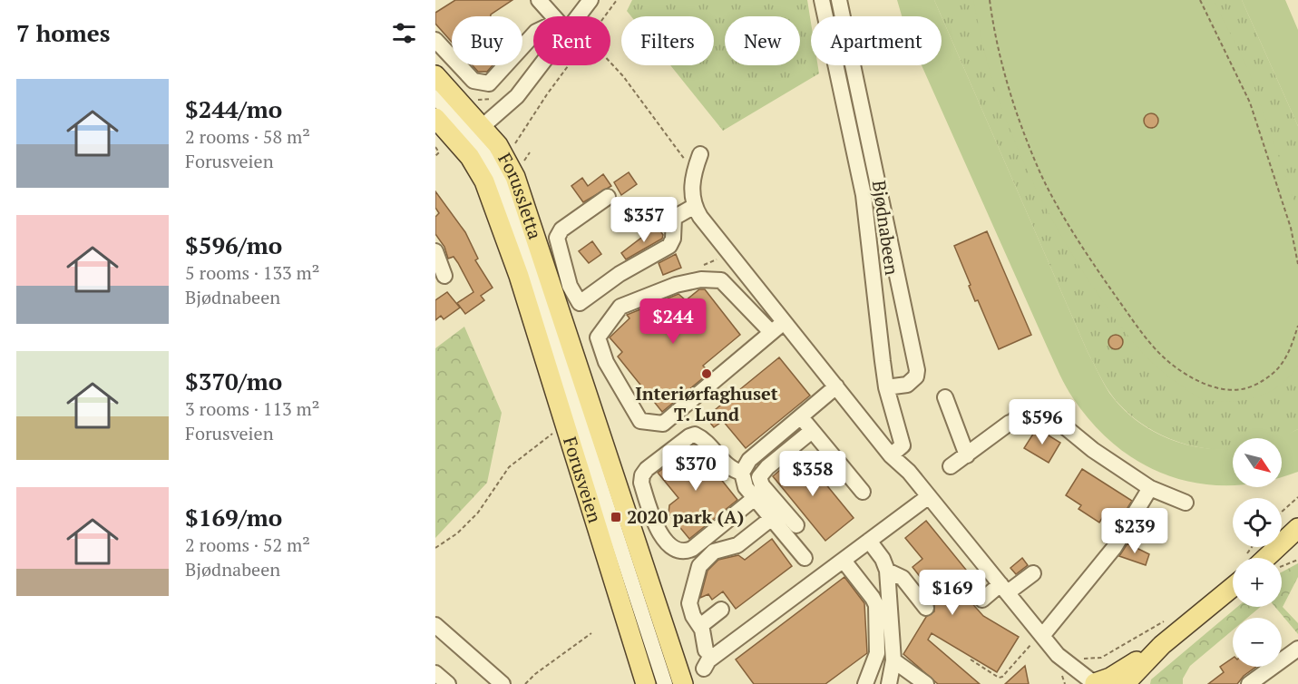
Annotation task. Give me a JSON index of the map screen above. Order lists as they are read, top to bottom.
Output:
{
  "streets": {
    "main road": ["Forussletta", "Forusveien"],
    "street": ["Bjødnabeen"]
  },
  "crossings": [
    ["Forussletta", "Forusveien"]
  ],
  "places": {
    "other": ["Interiørfaghuset T. Lund"],
    "transit": ["2020 park (A)"]
  },
  "north": "bottom right",
  "page": {
    "heading": "7 homes",
    "chip": [
      "Buy",
      "Rent",
      "Filters",
      "New",
      "Apartment"
    ],
    "list": [
      {
        "name": "$244/mo",
        "note": "2 rooms · 58 m² · Forusveien"
      },
      {
        "name": "$596/mo",
        "note": "5 rooms · 133 m² · Bjødnabeen"
      },
      {
        "name": "$370/mo",
        "note": "3 rooms · 113 m² · Forusveien"
      },
      {
        "name": "$169/mo",
        "note": "2 rooms · 52 m² · Bjødnabeen"
      }
    ],
    "price": [
      "$357",
      "$244",
      "$596",
      "$370",
      "$358",
      "$239",
      "$169"
    ],
    "map_buttons": ["+", "−"]
  }
}
